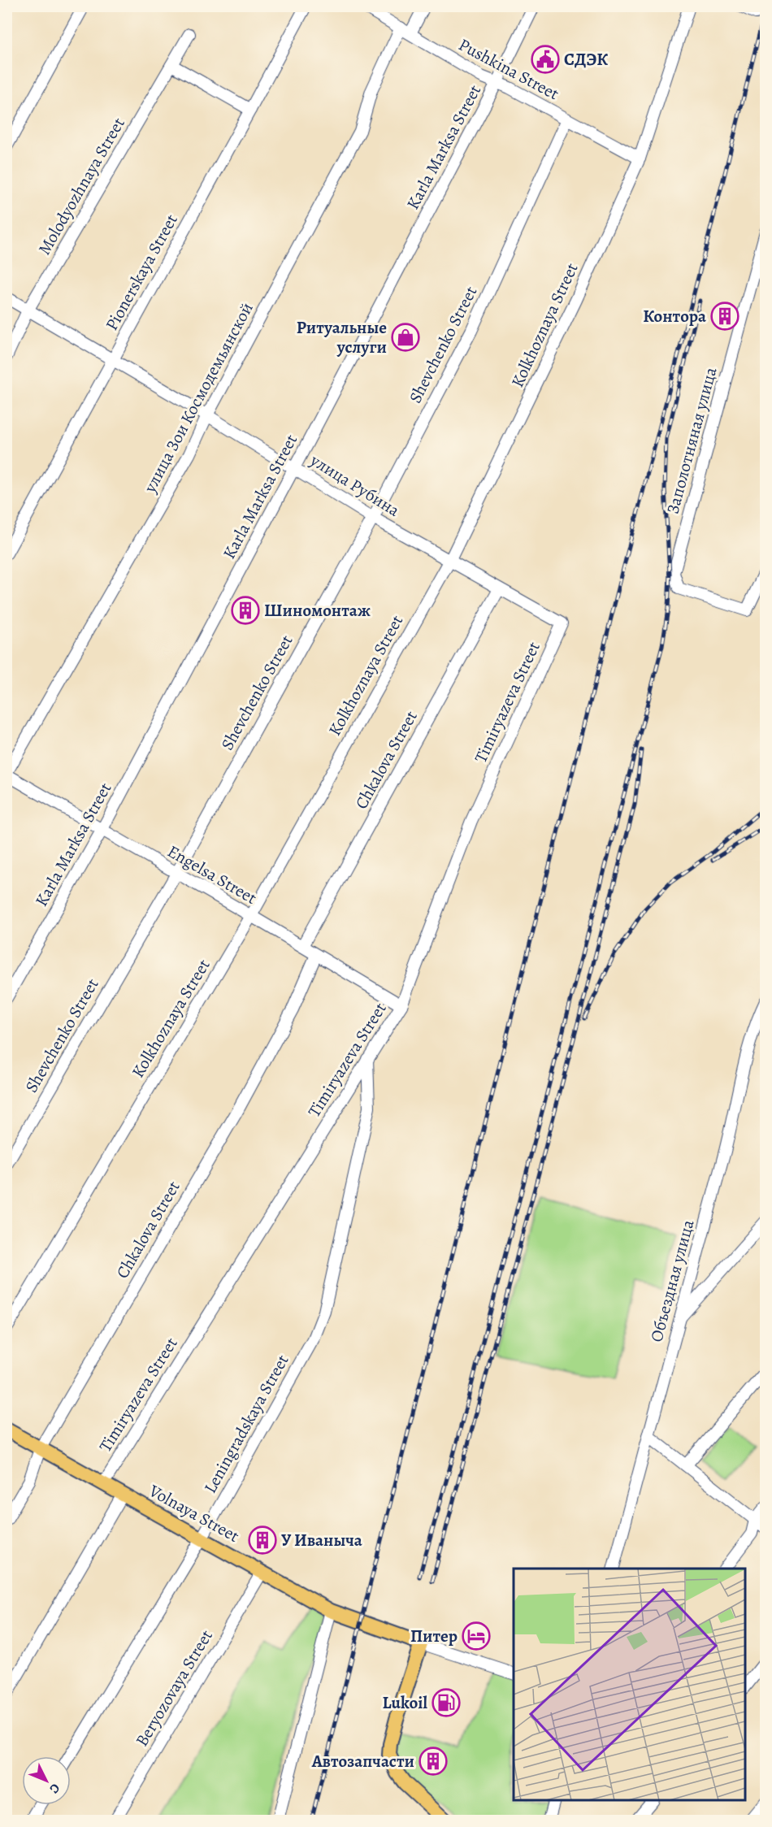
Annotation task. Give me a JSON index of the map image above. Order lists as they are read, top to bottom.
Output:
{
  "streets": {
    "main road": ["Volnaya Street"],
    "street": [
      "Pushkina Street",
      "Karla Marksa Street",
      "Molodyozhnaya Street",
      "Pionerskaya Street",
      "Kolkhoznaya Street",
      "Shevchenko Street",
      "улица Зои Космодемьянской",
      "Заполотняная улица",
      "улица Рубина",
      "Timiryazeva Street",
      "Chkalova Street",
      "Engelsa Street",
      "Объездная улица",
      "Leningradskaya Street",
      "Beryozovaya Street"
    ]
  },
  "crossings": [
    ["Pushkina Street", "Karla Marksa Street"],
    ["Pushkina Street", "Kolkhoznaya Street"],
    ["Pushkina Street", "Shevchenko Street"],
    ["Pushkina Street", "улица Зои Космодемьянской"],
    ["Karla Marksa Street", "улица Рубина"],
    ["Karla Marksa Street", "Engelsa Street"],
    ["Molodyozhnaya Street", "улица Рубина"],
    ["Pionerskaya Street", "улица Рубина"],
    ["Kolkhoznaya Street", "улица Рубина"],
    ["Kolkhoznaya Street", "Engelsa Street"],
    ["Shevchenko Street", "улица Рубина"],
    ["Shevchenko Street", "Engelsa Street"],
    ["улица Зои Космодемьянской", "улица Рубина"],
    ["улица Зои Космодемьянской", "Engelsa Street"],
    ["улица Рубина", "Timiryazeva Street"],
    ["улица Рубина", "Chkalova Street"],
    ["Timiryazeva Street", "Engelsa Street"],
    ["Timiryazeva Street", "Leningradskaya Street"],
    ["Timiryazeva Street", "Volnaya Street"],
    ["Chkalova Street", "Engelsa Street"],
    ["Chkalova Street", "Volnaya Street"],
    ["Leningradskaya Street", "Volnaya Street"],
    ["Volnaya Street", "Beryozovaya Street"]
  ],
  "places": {
    "public building": ["СДЭК"],
    "building": [
      "Контора",
      "Шиномонтаж",
      "У Иваныча",
      "Автозапчасти"
    ],
    "shop": ["Ритуальные услуги"],
    "hotel": ["Питер"],
    "fuel station": ["Lukoil"]
  },
  "north": "bottom right"
}
